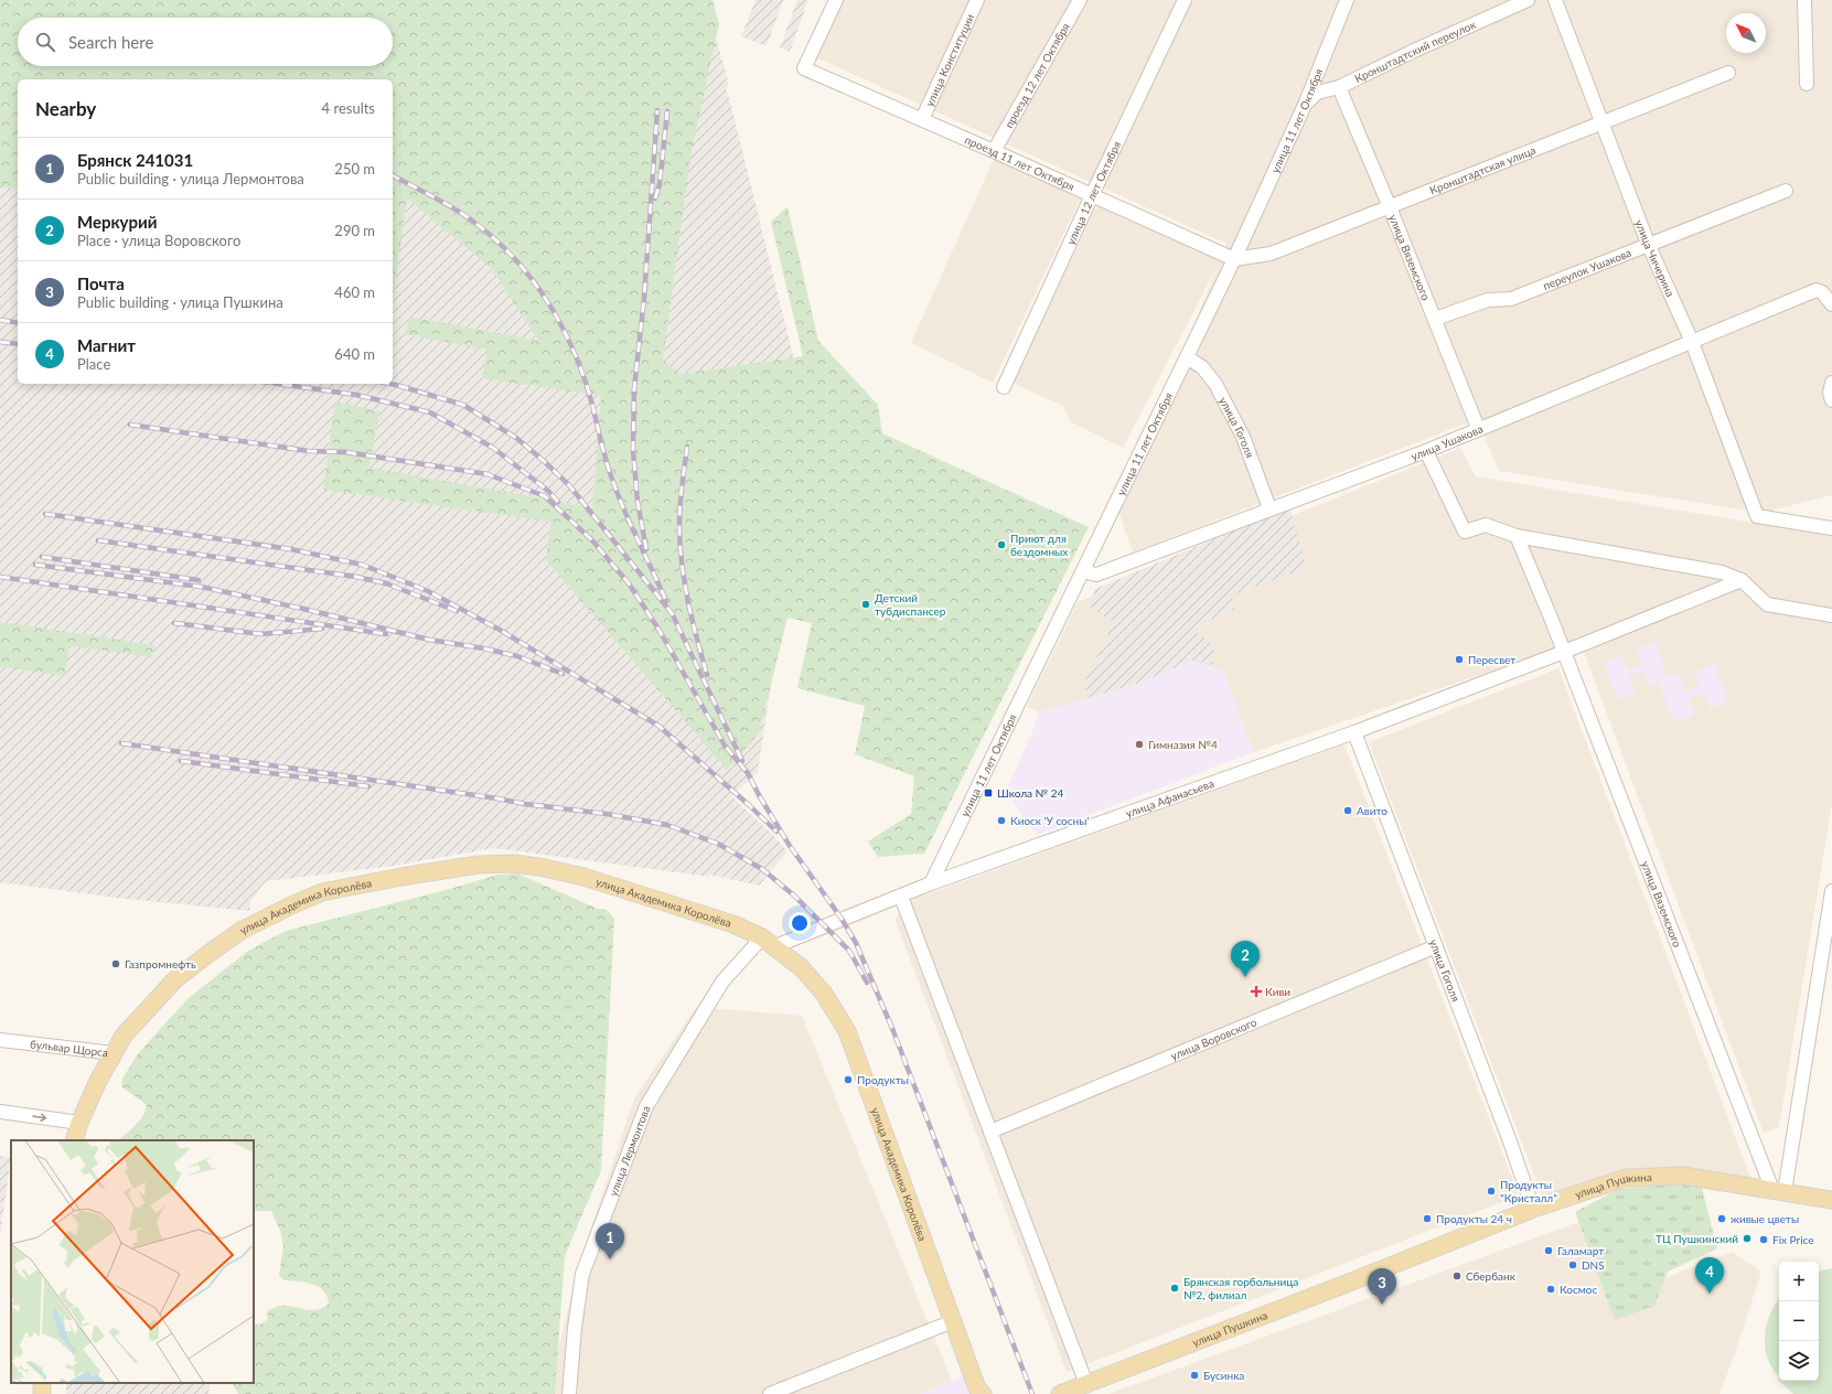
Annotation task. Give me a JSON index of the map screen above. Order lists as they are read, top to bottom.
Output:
{
  "streets": {
    "main road": ["улица Академика Королёва", "бульвар Щорса", "улица Пушкина"],
    "street": [
      "Кронштадтский переулок",
      "улица Конституции",
      "проезд 12 лет Октября",
      "улица 11 лет Октября",
      "проезд 11 лет Октября",
      "Кронштадтская улица",
      "улица 12 лет Октября",
      "улица Вяземского",
      "улица Чичерина",
      "переулок Ушакова",
      "улица Гоголя",
      "улица Ушакова",
      "улица Афанасьева",
      "улица Воровского",
      "улица Лермонтова"
    ]
  },
  "crossings": [
    ["Кронштадтский переулок", "улица 11 лет Октября"],
    ["Кронштадтский переулок", "улица Вяземского"],
    ["улица Конституции", "проезд 11 лет Октября"],
    ["проезд 12 лет Октября", "проезд 11 лет Октября"],
    ["улица 11 лет Октября", "проезд 11 лет Октября"],
    ["улица 11 лет Октября", "Кронштадтская улица"],
    ["улица 11 лет Октября", "улица Гоголя"],
    ["улица 11 лет Октября", "улица Ушакова"],
    ["улица 11 лет Октября", "улица Афанасьева"],
    ["проезд 11 лет Октября", "Кронштадтская улица"],
    ["проезд 11 лет Октября", "улица 12 лет Октября"],
    ["Кронштадтская улица", "улица Вяземского"],
    ["Кронштадтская улица", "улица Чичерина"],
    ["улица Вяземского", "переулок Ушакова"],
    ["улица Вяземского", "улица Ушакова"],
    ["улица Вяземского", "улица Афанасьева"],
    ["улица Вяземского", "улица Пушкина"],
    ["улица Чичерина", "переулок Ушакова"],
    ["улица Чичерина", "улица Ушакова"],
    ["улица Гоголя", "улица Ушакова"],
    ["улица Гоголя", "улица Афанасьева"],
    ["улица Гоголя", "улица Воровского"],
    ["улица Гоголя", "улица Пушкина"],
    ["улица Афанасьева", "улица Академика Королёва"],
    ["улица Афанасьева", "улица Лермонтова"],
    ["улица Академика Королёва", "бульвар Щорса"],
    ["улица Академика Королёва", "улица Лермонтова"]
  ],
  "places": {
    "other": [
      "Приют для бездомных",
      "Детский тубдиспансер",
      "Пересвет",
      "Гимназия №4",
      "Авито",
      "Киоск 'У сосны'",
      "Газпромнефть",
      "Продукты",
      "Продукты \"Кристалл\"",
      "Продукты 24 ч",
      "живые цветы",
      "ТЦ Пушкинский",
      "Fix Price",
      "Галамарт",
      "DNS",
      "Сбербанк",
      "Брянская горбольница №2, филиал",
      "Космос",
      "Бусинка"
    ],
    "transit": ["Школа № 24"],
    "health": ["Киви"]
  },
  "north": "top left",
  "page": {
    "search": "Search here",
    "heading": ["Nearby", "4 results"],
    "list": [
      {
        "mark": "1",
        "name": "Брянск 241031",
        "note": "Public building · улица Лермонтова",
        "value": "250 m"
      },
      {
        "mark": "2",
        "name": "Меркурий",
        "note": "Place · улица Воровского",
        "value": "290 m"
      },
      {
        "mark": "3",
        "name": "Почта",
        "note": "Public building · улица Пушкина",
        "value": "460 m"
      },
      {
        "mark": "4",
        "name": "Магнит",
        "note": "Place",
        "value": "640 m"
      }
    ],
    "pins": [
      "2",
      "1",
      "4",
      "3"
    ],
    "map_buttons": ["+", "−"]
  }
}
